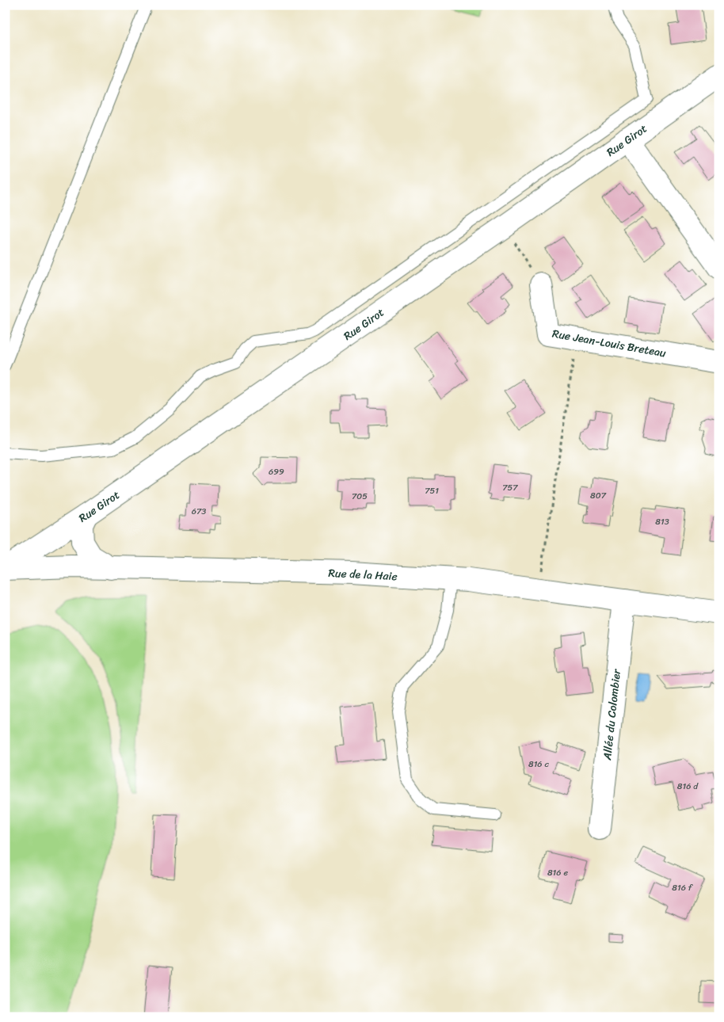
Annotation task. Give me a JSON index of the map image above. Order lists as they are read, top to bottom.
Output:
{
  "streets": {
    "street": [
      "Rue Girot",
      "Rue Jean-Louis Breteau",
      "Rue de la Haie",
      "Allée du Colombier"
    ]
  },
  "crossings": [
    ["Rue Girot", "Rue de la Haie"],
    ["Rue de la Haie", "Allée du Colombier"]
  ],
  "house_numbers": [
    "699",
    "757",
    "751",
    "807",
    "705",
    "673",
    "813",
    "816 c",
    "816 d",
    "816 e",
    "816 f"
  ]
}
